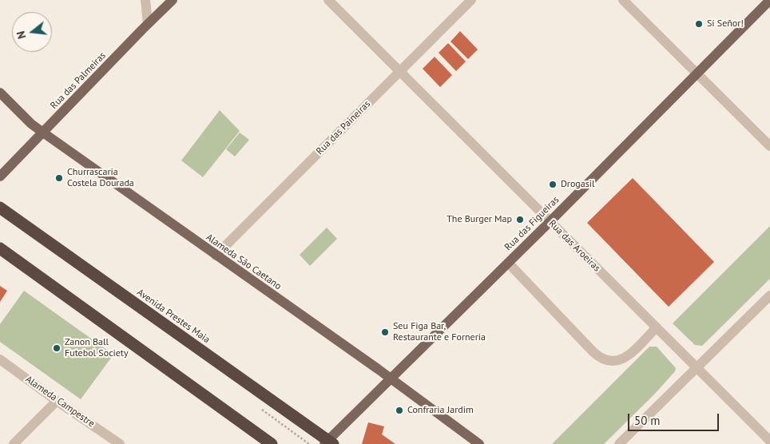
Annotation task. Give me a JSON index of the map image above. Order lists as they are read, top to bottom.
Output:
{
  "streets": {
    "highway": ["Avenida Prestes Maia"],
    "main road": ["Rua das Palmeiras", "Rua das Figueiras", "Alameda São Caetano"],
    "street": ["Rua das Paineiras", "Rua das Aroeiras", "Alameda Campestre"]
  },
  "crossings": [
    ["Rua das Palmeiras", "Alameda São Caetano"],
    ["Rua das Paineiras", "Rua das Aroeiras"],
    ["Rua das Paineiras", "Alameda São Caetano"],
    ["Rua das Figueiras", "Rua das Aroeiras"],
    ["Rua das Figueiras", "Alameda São Caetano"],
    ["Rua das Figueiras", "Avenida Prestes Maia"]
  ],
  "places": [
    "Sí Señor!",
    "Churrascaria Costela Dourada",
    "Drogasil",
    "The Burger Map",
    "Seu Figa Bar, Restaurante e Forneria",
    "Zanon Ball Futebol Society",
    "Confraria Jardim"
  ],
  "scale_bar": "50 m",
  "north": "left"
}
